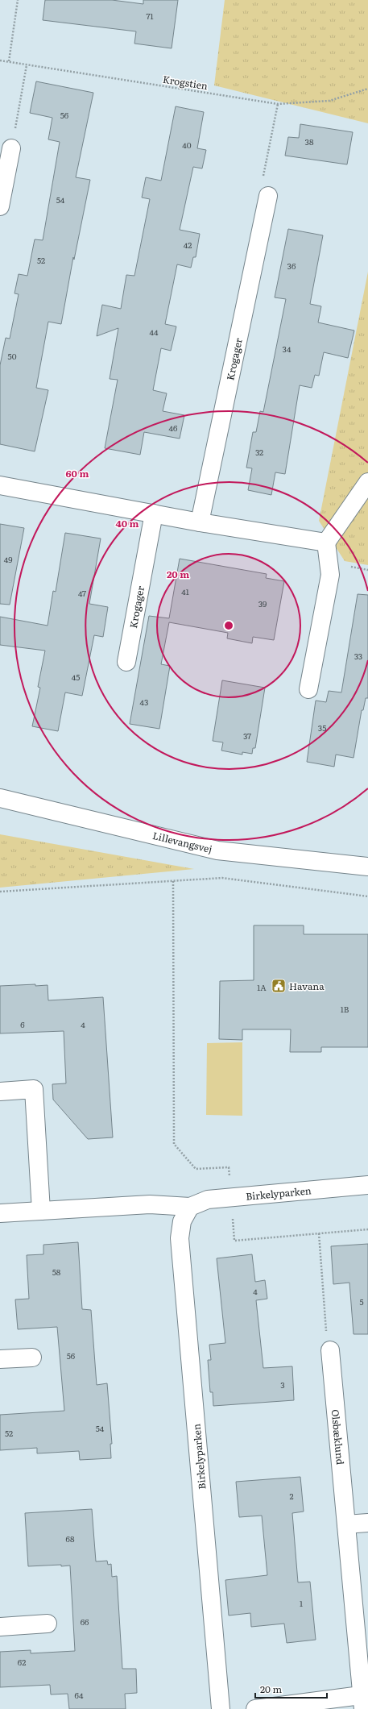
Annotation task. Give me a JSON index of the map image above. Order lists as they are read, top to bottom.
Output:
{
  "streets": {
    "street": [
      "Krogager",
      "Lillevangsvej",
      "Birkelyparken",
      "Olsbæklund"
    ],
    "path": ["Krogstien"]
  },
  "places": {
    "public building": ["Havana"]
  },
  "house_numbers": [
    "71",
    "56",
    "38",
    "40",
    "54",
    "42",
    "52",
    "36",
    "44",
    "34",
    "50",
    "46",
    "32",
    "49",
    "41",
    "47",
    "39",
    "33",
    "45",
    "43",
    "35",
    "37",
    "1A",
    "1B",
    "6",
    "4",
    "58",
    "4",
    "5",
    "56",
    "3",
    "54",
    "52",
    "2",
    "68",
    "1",
    "66",
    "62",
    "64"
  ],
  "scale_bar": "20 m",
  "rings": ["60 m", "40 m", "20 m"]
}
